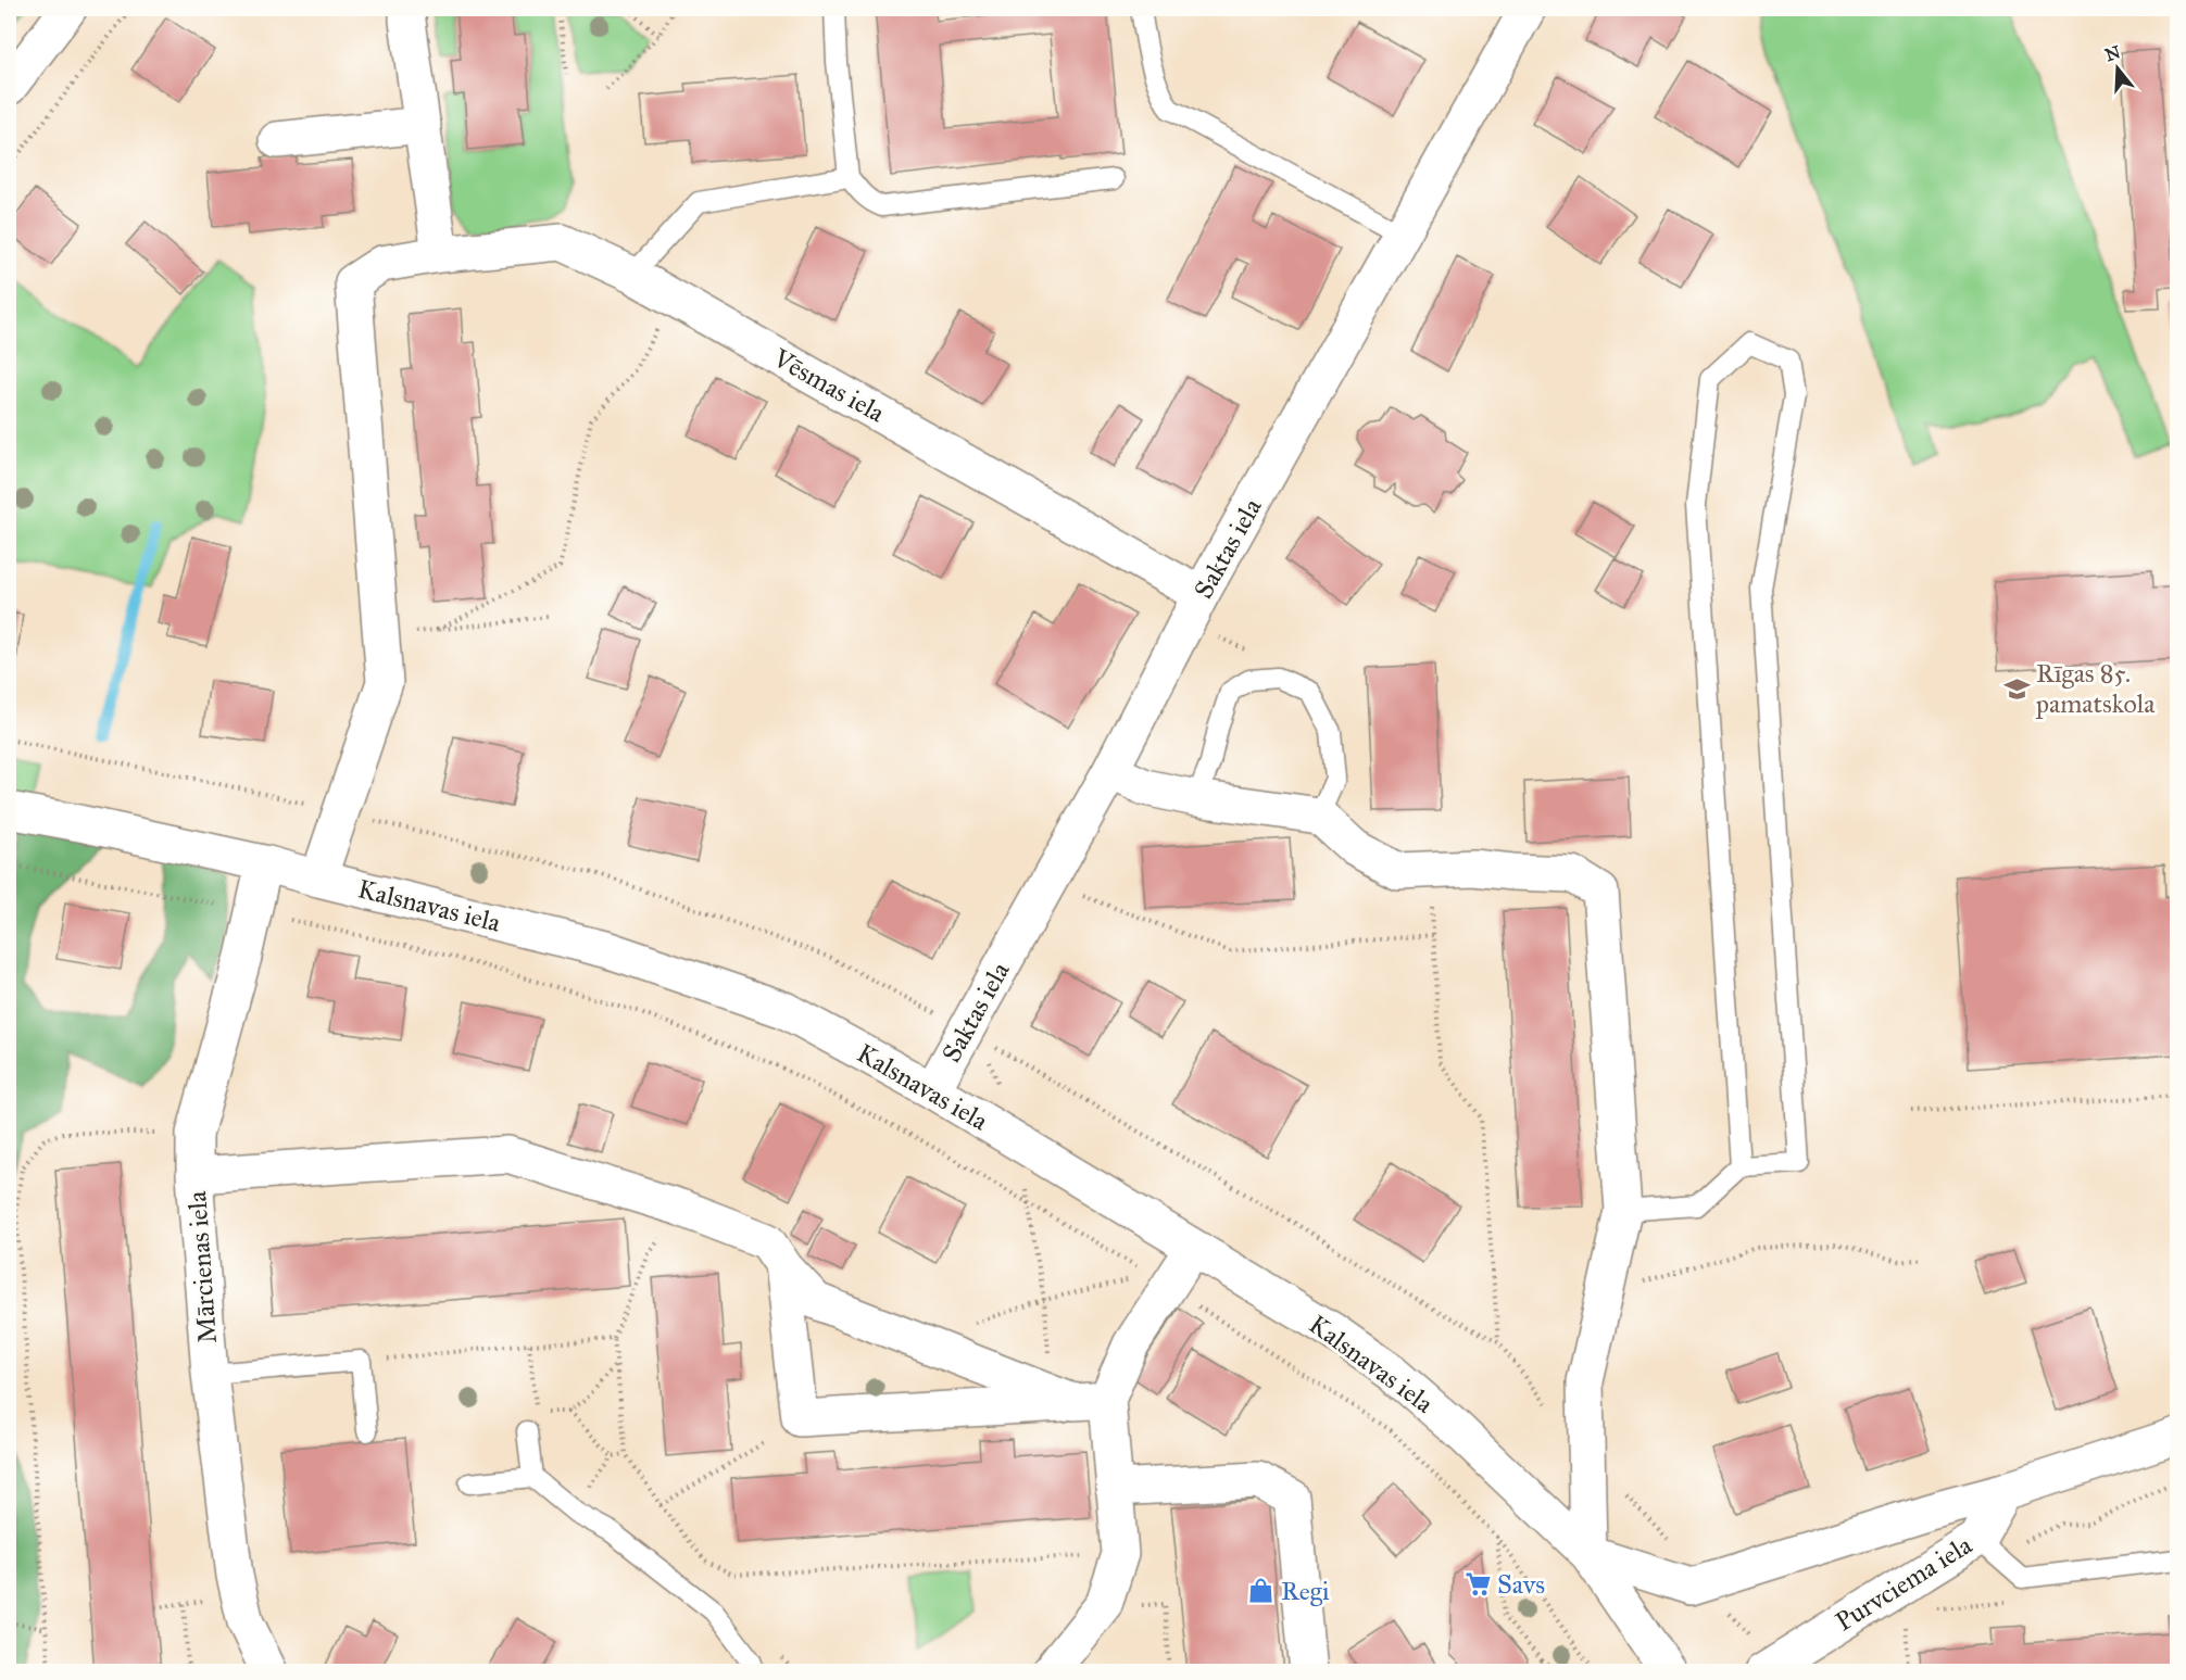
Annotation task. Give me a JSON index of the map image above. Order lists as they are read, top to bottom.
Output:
{
  "streets": {
    "street": [
      "Vēsmas iela",
      "Saktas iela",
      "Kalsnavas iela",
      "Mārcienas iela",
      "Purvciema iela"
    ]
  },
  "crossings": [
    ["Vēsmas iela", "Saktas iela"],
    ["Vēsmas iela", "Kalsnavas iela"],
    ["Saktas iela", "Kalsnavas iela"],
    ["Kalsnavas iela", "Mārcienas iela"]
  ],
  "places": {
    "school or university": ["Rīgas 85. pamatskola"],
    "supermarket": ["Savs"],
    "shop": ["Regi"]
  },
  "north": "top"
}
